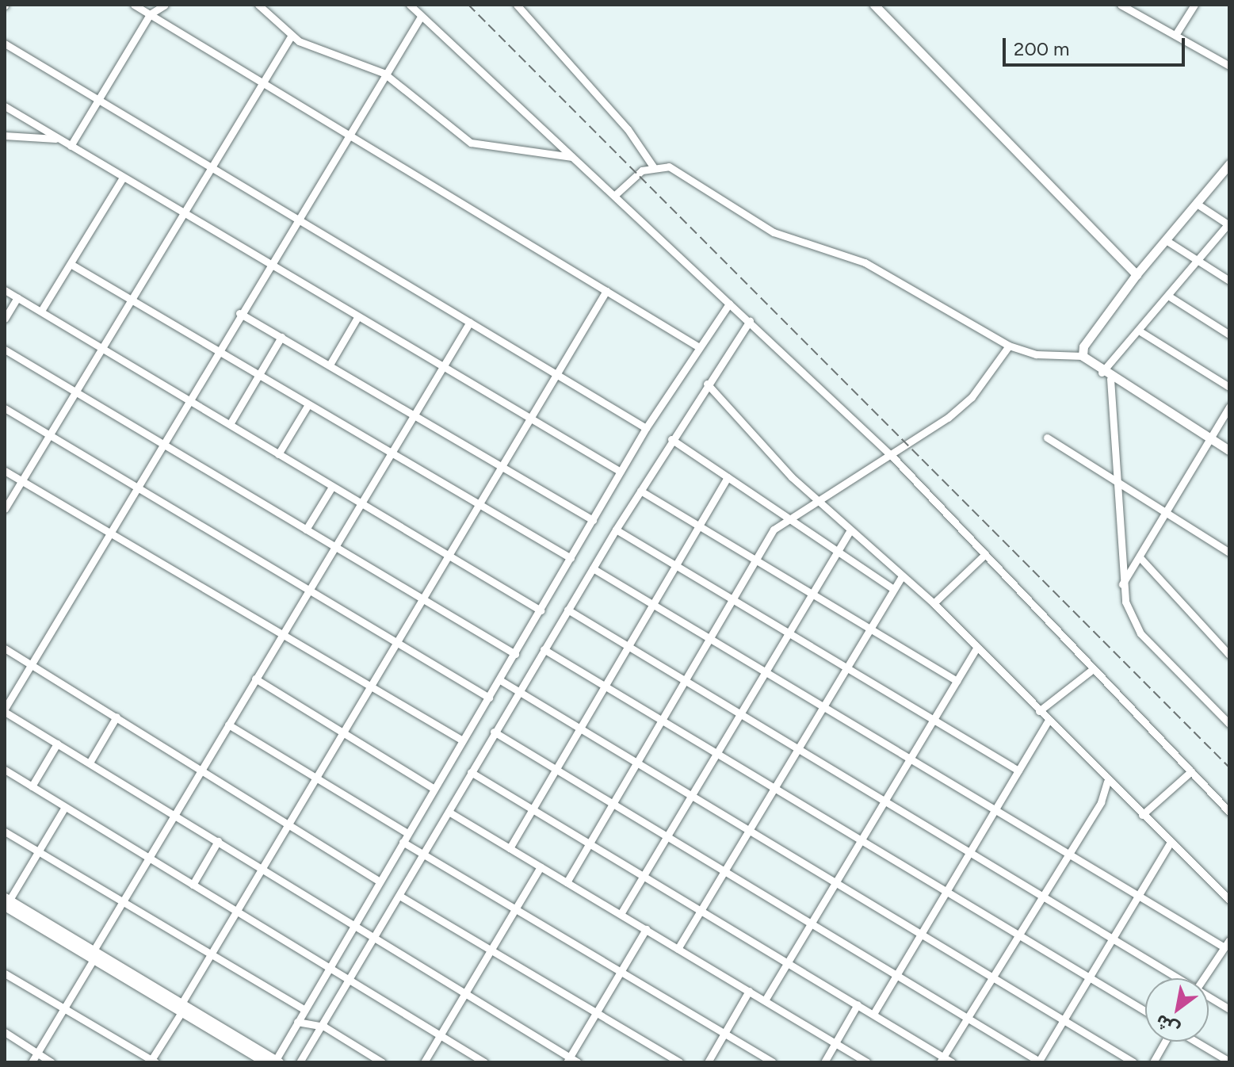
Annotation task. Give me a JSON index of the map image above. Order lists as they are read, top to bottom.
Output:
{
  "scale_bar": "200 m",
  "north": "bottom left"
}
